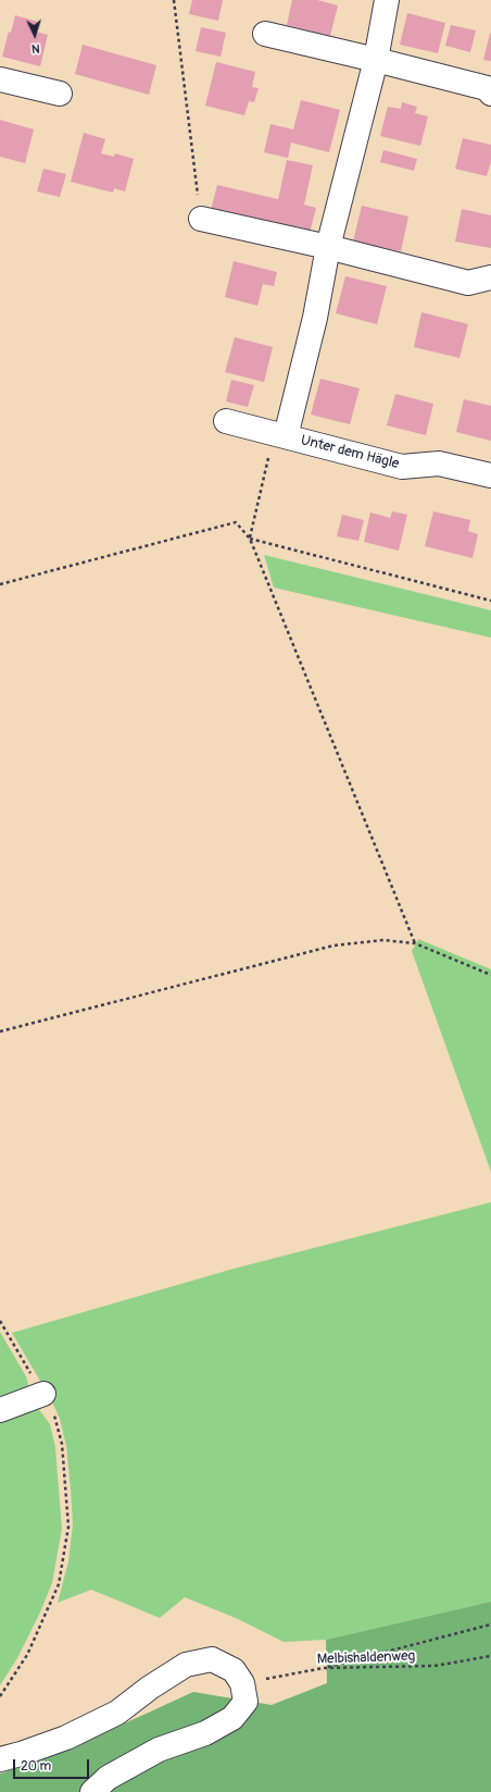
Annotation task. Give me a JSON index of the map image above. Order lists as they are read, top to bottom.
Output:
{
  "streets": {
    "street": ["Unter dem Hägle"],
    "path": ["Melbishaldenweg"]
  },
  "scale_bar": "20 m",
  "north": "bottom"
}
